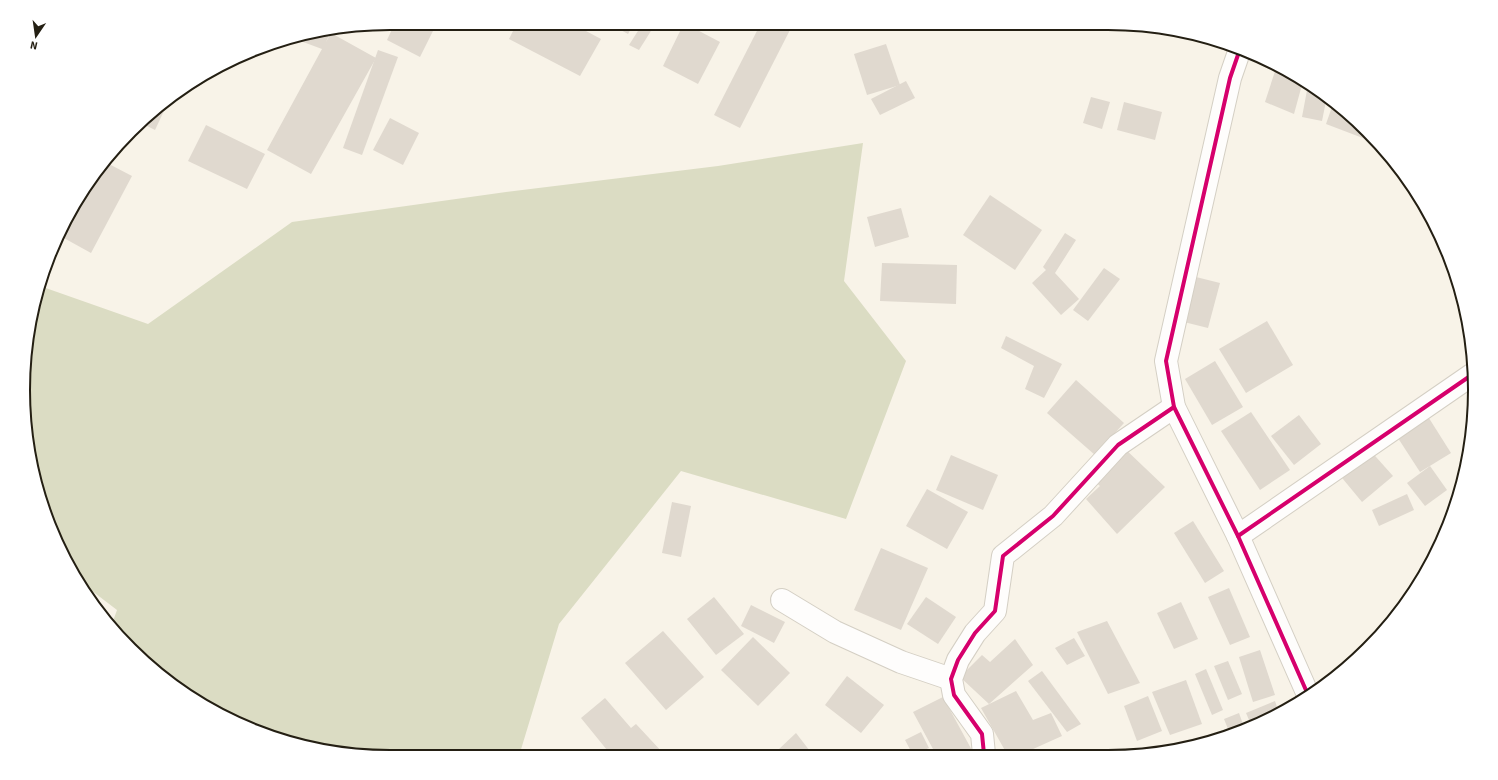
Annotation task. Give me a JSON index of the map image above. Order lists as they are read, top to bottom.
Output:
{
  "north": "bottom"
}
